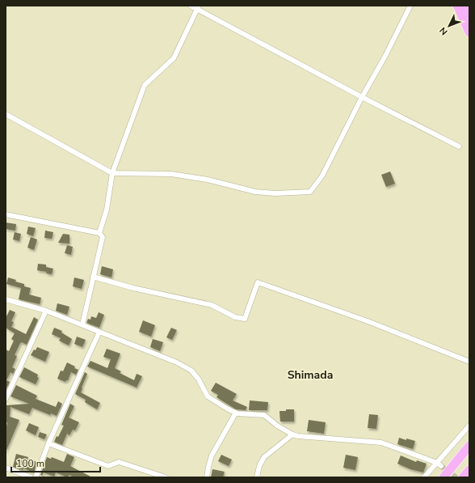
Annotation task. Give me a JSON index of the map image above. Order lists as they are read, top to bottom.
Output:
{
  "districts": ["Shimada"],
  "scale_bar": "100 m",
  "north": "bottom left"
}
